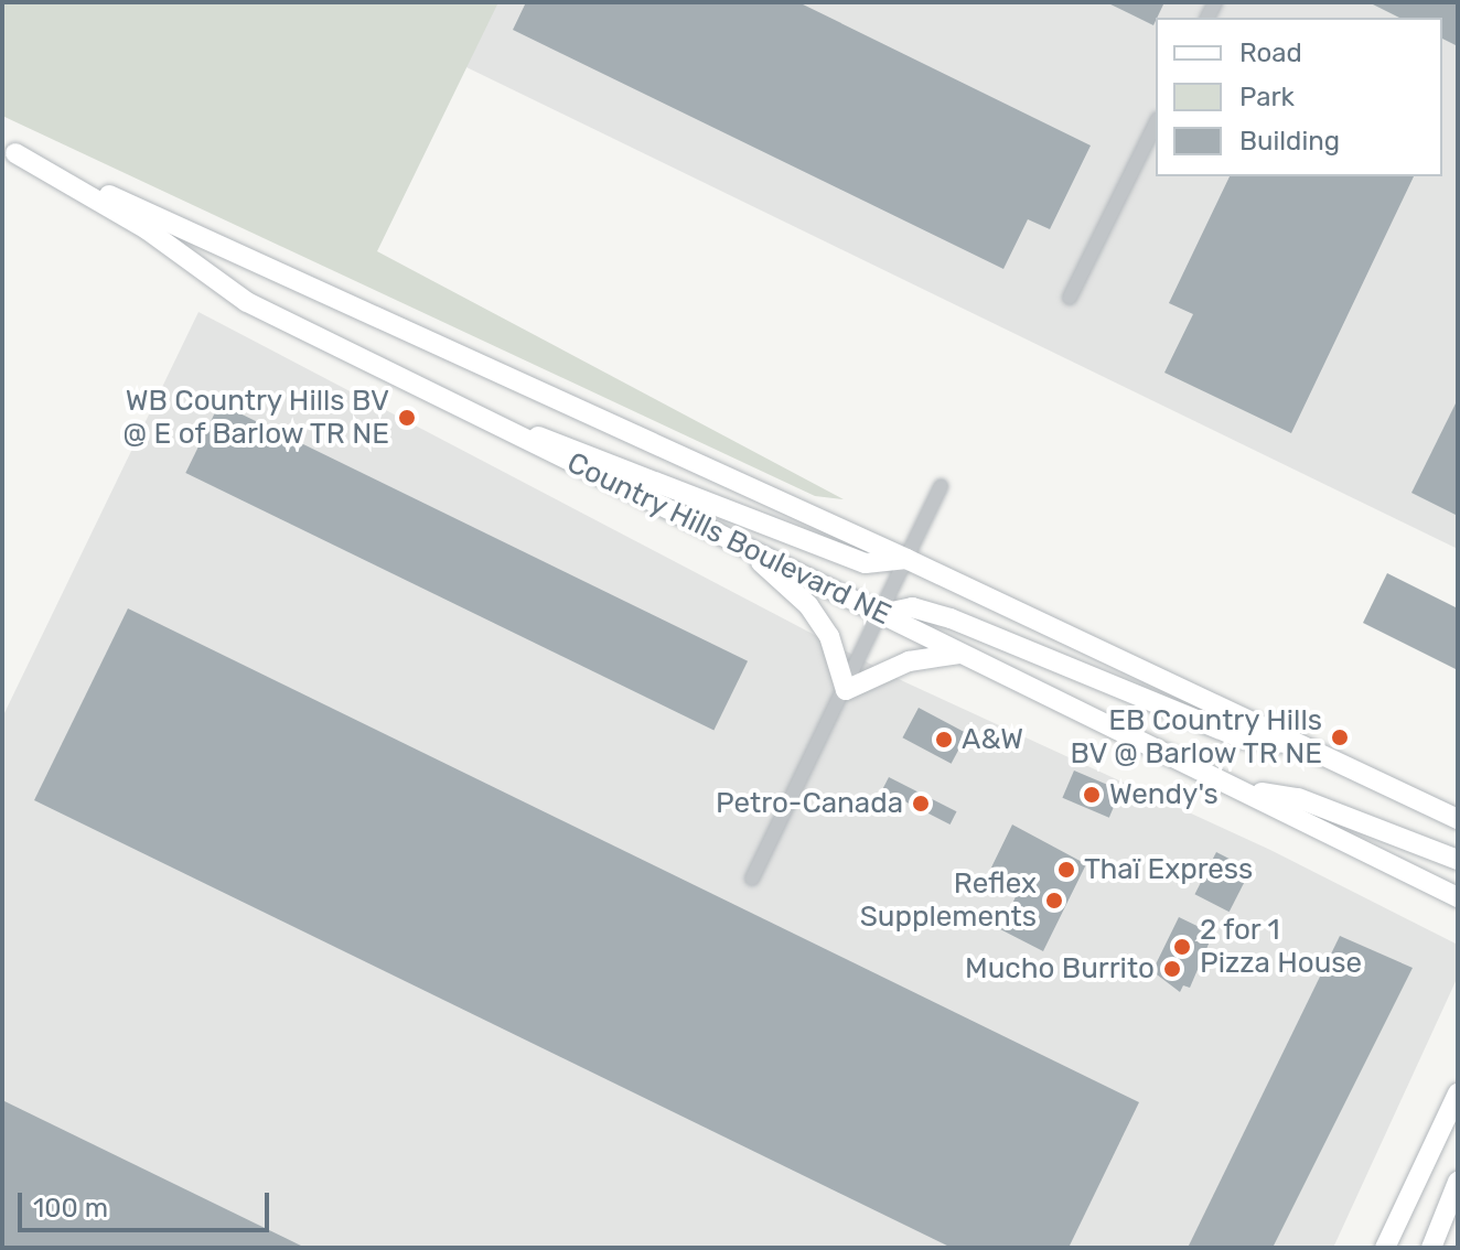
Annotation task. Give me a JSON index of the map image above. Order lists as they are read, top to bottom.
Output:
{
  "streets": {
    "main road": ["Country Hills Boulevard NE"]
  },
  "places": [
    "WB Country Hills BV @ E of Barlow TR NE",
    "EB Country Hills BV @ Barlow TR NE",
    "A&W",
    "Wendy's",
    "Petro-Canada",
    "Thaï Express",
    "Reflex Supplements",
    "2 for 1 Pizza House",
    "Mucho Burrito"
  ],
  "legend": ["Road", "Park", "Building"],
  "scale_bar": "100 m"
}
